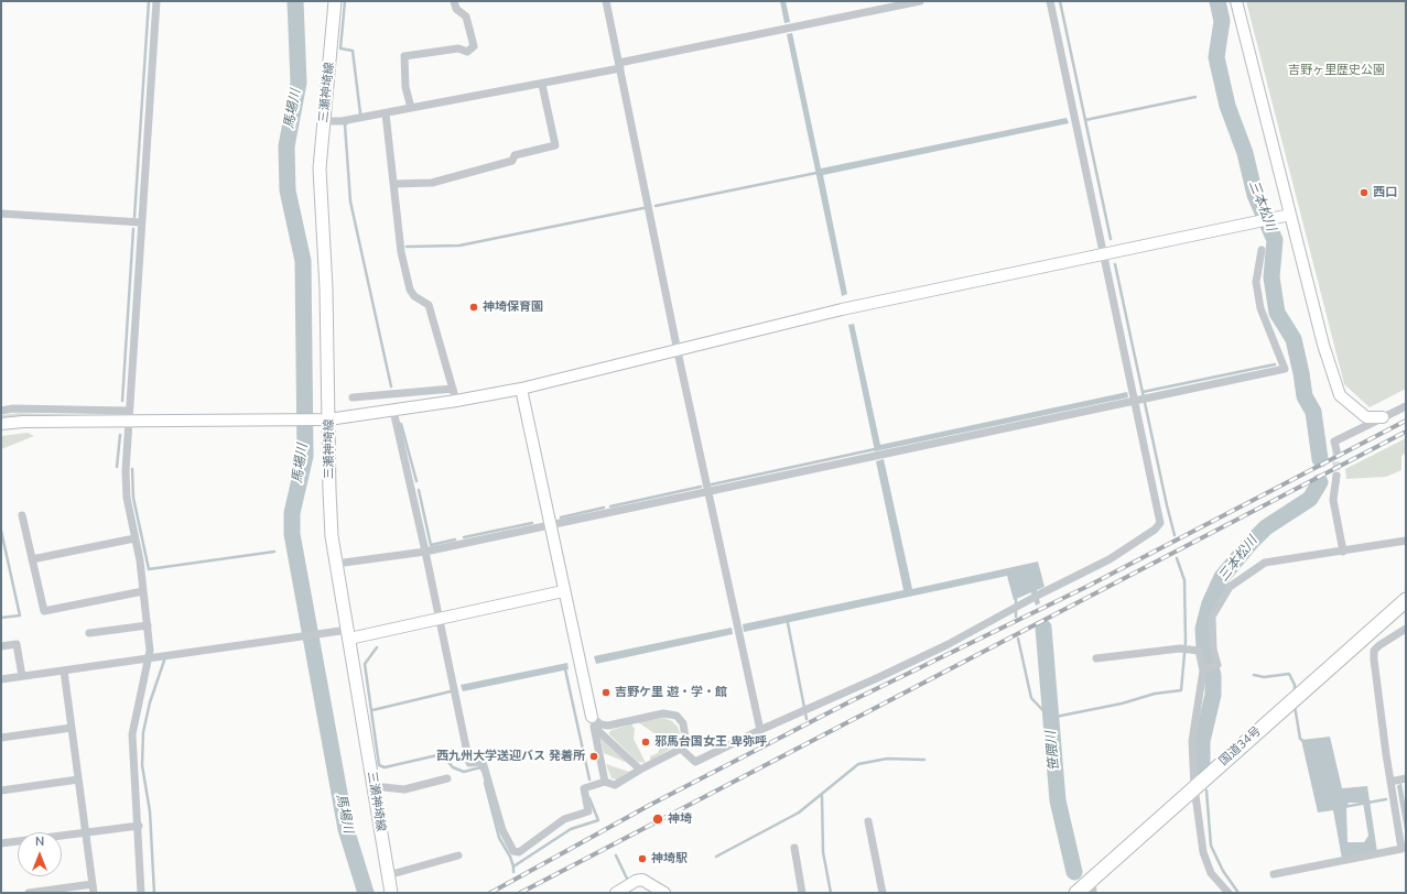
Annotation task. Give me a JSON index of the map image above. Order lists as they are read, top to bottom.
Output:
{
  "streets": {
    "highway": ["国道34号"],
    "main road": ["三瀬神埼線"]
  },
  "water": ["馬場川", "三本松川", "笹隈川"],
  "parks": ["吉野ヶ里歴史公園"],
  "places": [
    "西口",
    "神埼保育園",
    "吉野ケ里 遊・学・館",
    "邪馬台国女王 卑弥呼",
    "西九州大学送迎バス 発着所",
    "神埼",
    "神埼駅"
  ],
  "north": "top"
}
